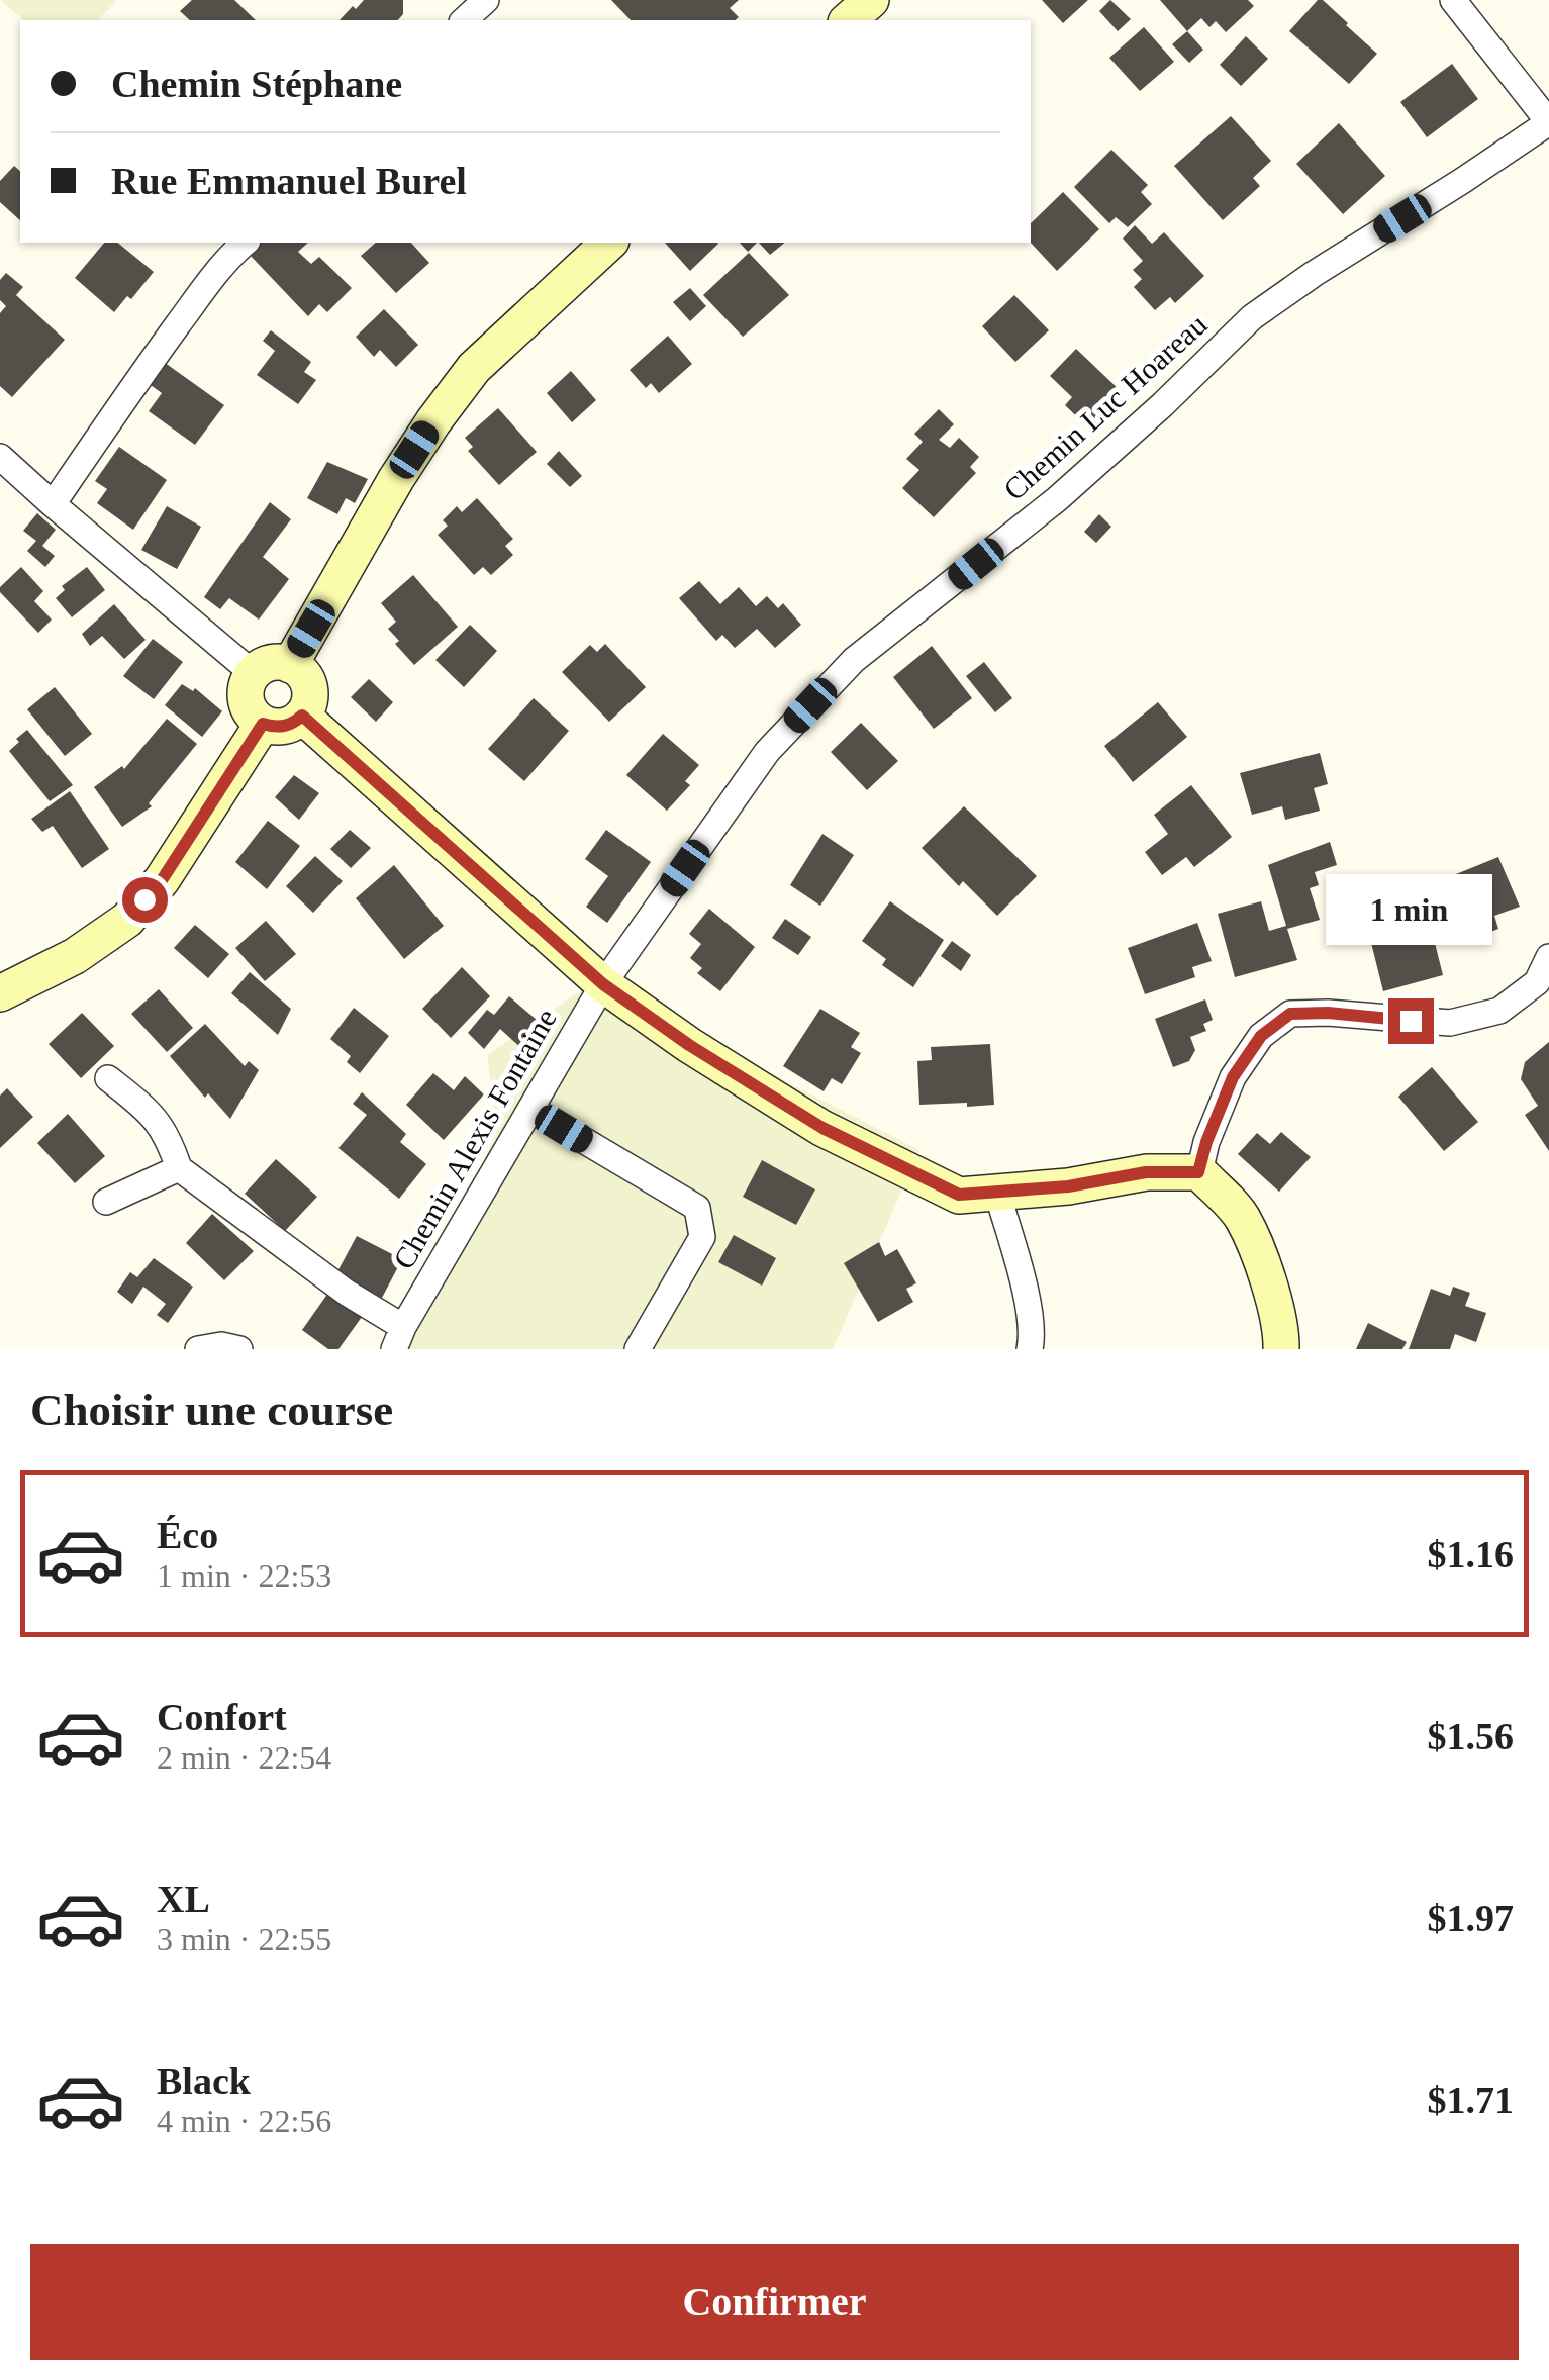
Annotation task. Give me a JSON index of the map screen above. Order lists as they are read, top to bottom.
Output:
{
  "streets": {
    "street": ["Chemin Luc Hoareau", "Chemin Alexis Fontaine"]
  },
  "crossings": [
    ["Chemin Luc Hoareau", "Chemin Alexis Fontaine"]
  ],
  "page": {
    "banner": ["Chemin Stéphane", "Rue Emmanuel Burel"],
    "bubble": "1 min",
    "heading": "Choisir une course",
    "list": [
      {
        "name": "Éco",
        "note": "1 min · 22:53",
        "value": "$1.16"
      },
      {
        "name": "Confort",
        "note": "2 min · 22:54",
        "value": "$1.56"
      },
      {
        "name": "XL",
        "note": "3 min · 22:55",
        "value": "$1.97"
      },
      {
        "name": "Black",
        "note": "4 min · 22:56",
        "value": "$1.71"
      }
    ],
    "buttons": "Confirmer"
  }
}
